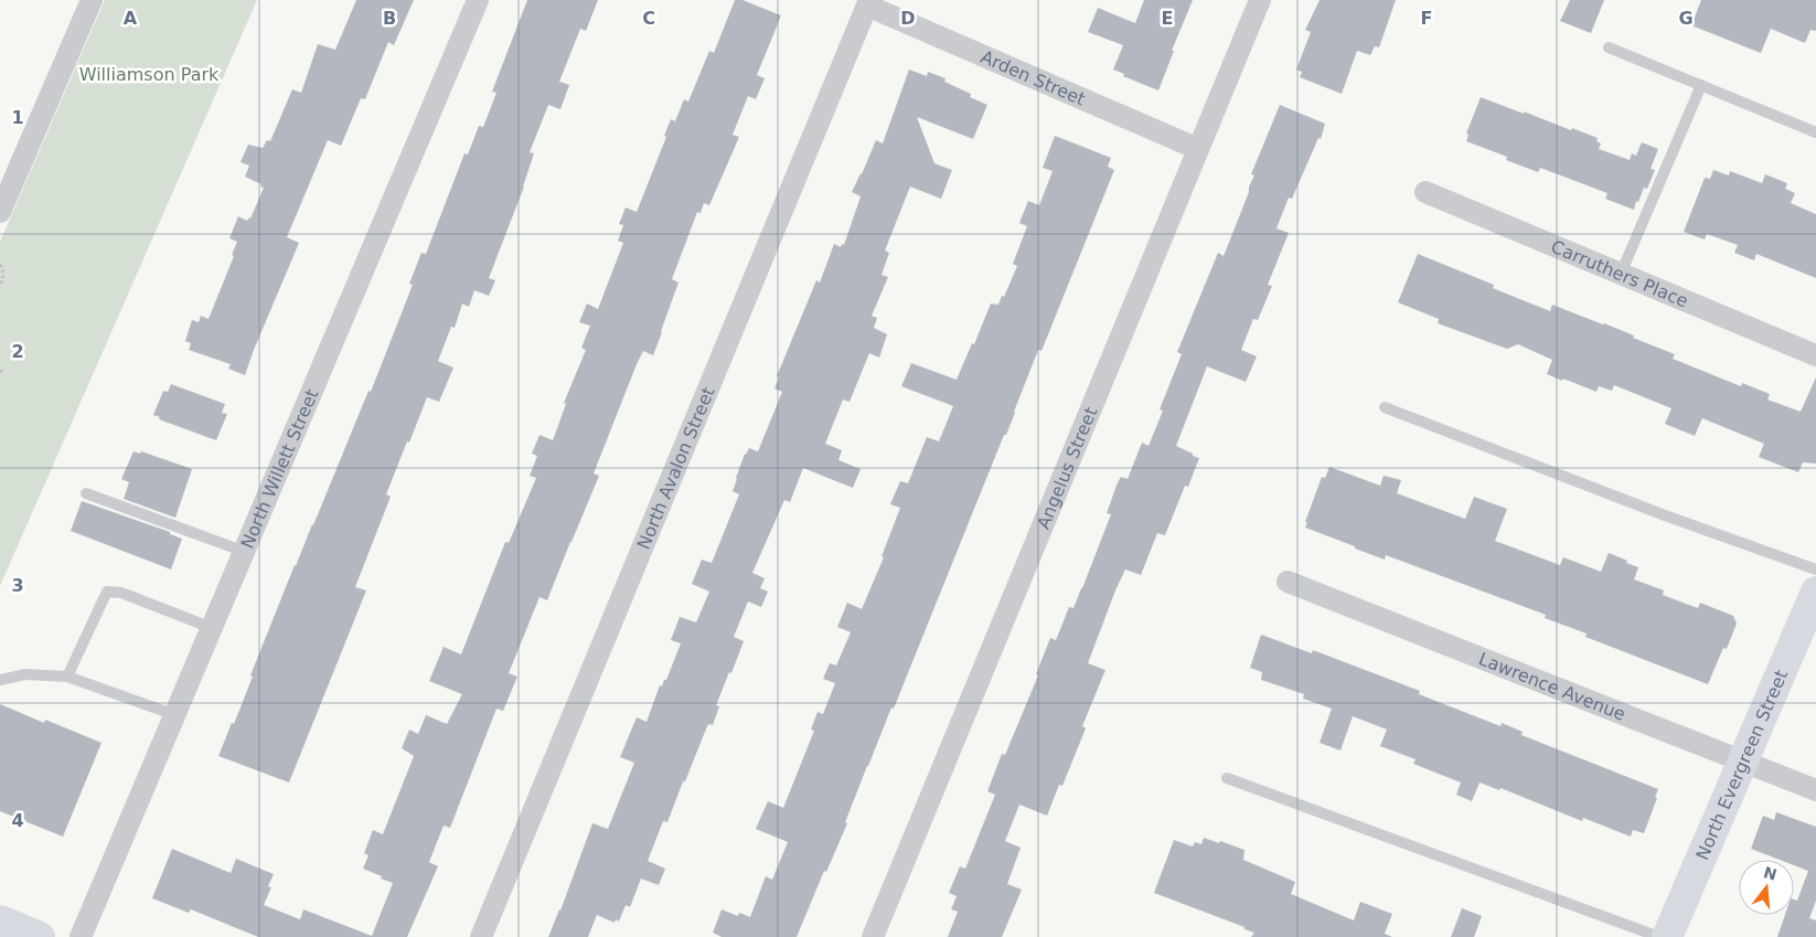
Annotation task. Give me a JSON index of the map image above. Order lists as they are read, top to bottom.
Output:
{
  "streets": {
    "street": [
      "Arden Street",
      "Carruthers Place",
      "North Willett Street",
      "North Avalon Street",
      "Angelus Street",
      "Lawrence Avenue",
      "North Evergreen Street"
    ]
  },
  "crossings": [
    ["Arden Street", "North Avalon Street"],
    ["Arden Street", "Angelus Street"],
    ["Lawrence Avenue", "North Evergreen Street"]
  ],
  "parks": ["Williamson Park"],
  "north": "top",
  "grid": {
    "columns": [
      "A",
      "B",
      "C",
      "D",
      "E",
      "F",
      "G"
    ],
    "rows": [
      "1",
      "2",
      "3",
      "4"
    ]
  }
}
